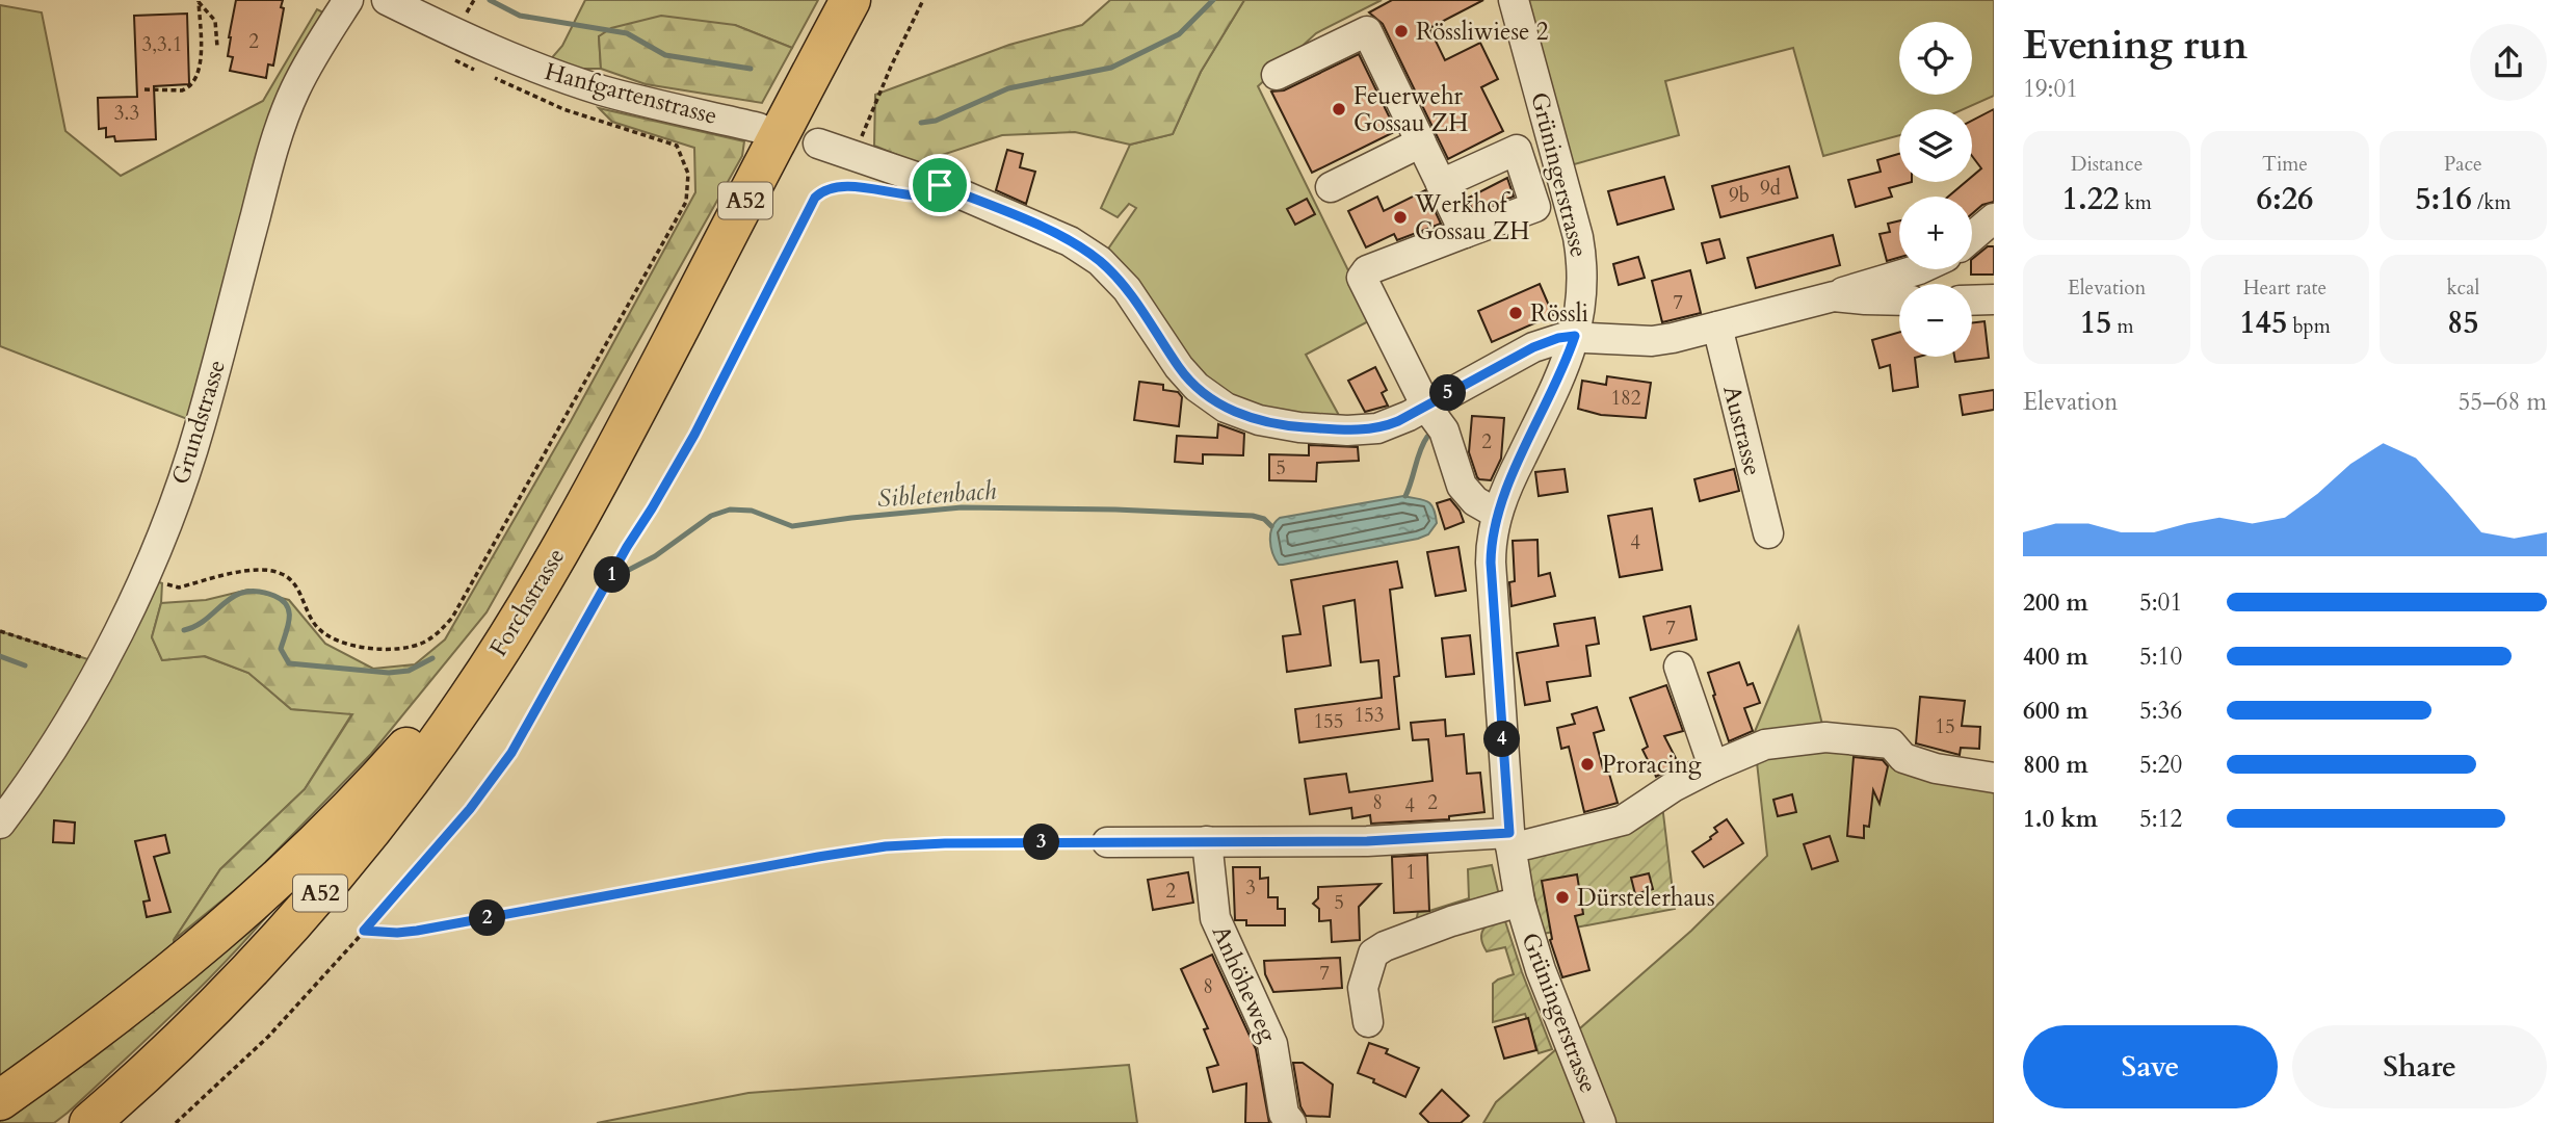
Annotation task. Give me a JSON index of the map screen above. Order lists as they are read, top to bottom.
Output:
{
  "streets": {
    "highway": ["A52", "Forchstrasse"],
    "street": [
      "Hanfgartenstrasse",
      "Grüningerstrasse",
      "Grundstrasse",
      "Austrasse",
      "Anhöheweg"
    ]
  },
  "water": ["Sibletenbach"],
  "places": [
    "Rössliwiese 2",
    "Feuerwehr Gossau ZH",
    "Werkhof Gossau ZH",
    "Rössli",
    "Proracing",
    "Dürstelerhaus"
  ],
  "house_numbers": [
    "2",
    "3,3.1",
    "3.3",
    "9d",
    "9b",
    "7",
    "182",
    "2",
    "5",
    "4",
    "7",
    "153",
    "155",
    "15",
    "8",
    "2",
    "4",
    "1",
    "3",
    "2",
    "5",
    "7",
    "8"
  ],
  "page": {
    "heading": ["Evening run", "19:01"],
    "map_buttons": ["+", "−"],
    "stats": [
      ["Distance", "1.22 km"],
      ["Time", "6:26"],
      ["Pace", "5:16 /km"],
      ["Elevation", "15 m"],
      ["Heart rate", "145 bpm"],
      ["kcal", "85"]
    ],
    "chart": ["Elevation", "55–68 m"],
    "pins": [
      "5",
      "1",
      "4",
      "3",
      "2"
    ],
    "list": [
      {
        "name": "200 m",
        "note": "5:01"
      },
      {
        "name": "400 m",
        "note": "5:10"
      },
      {
        "name": "600 m",
        "note": "5:36"
      },
      {
        "name": "800 m",
        "note": "5:20"
      },
      {
        "name": "1.0 km",
        "note": "5:12"
      }
    ],
    "buttons": ["Save", "Share"]
  }
}
